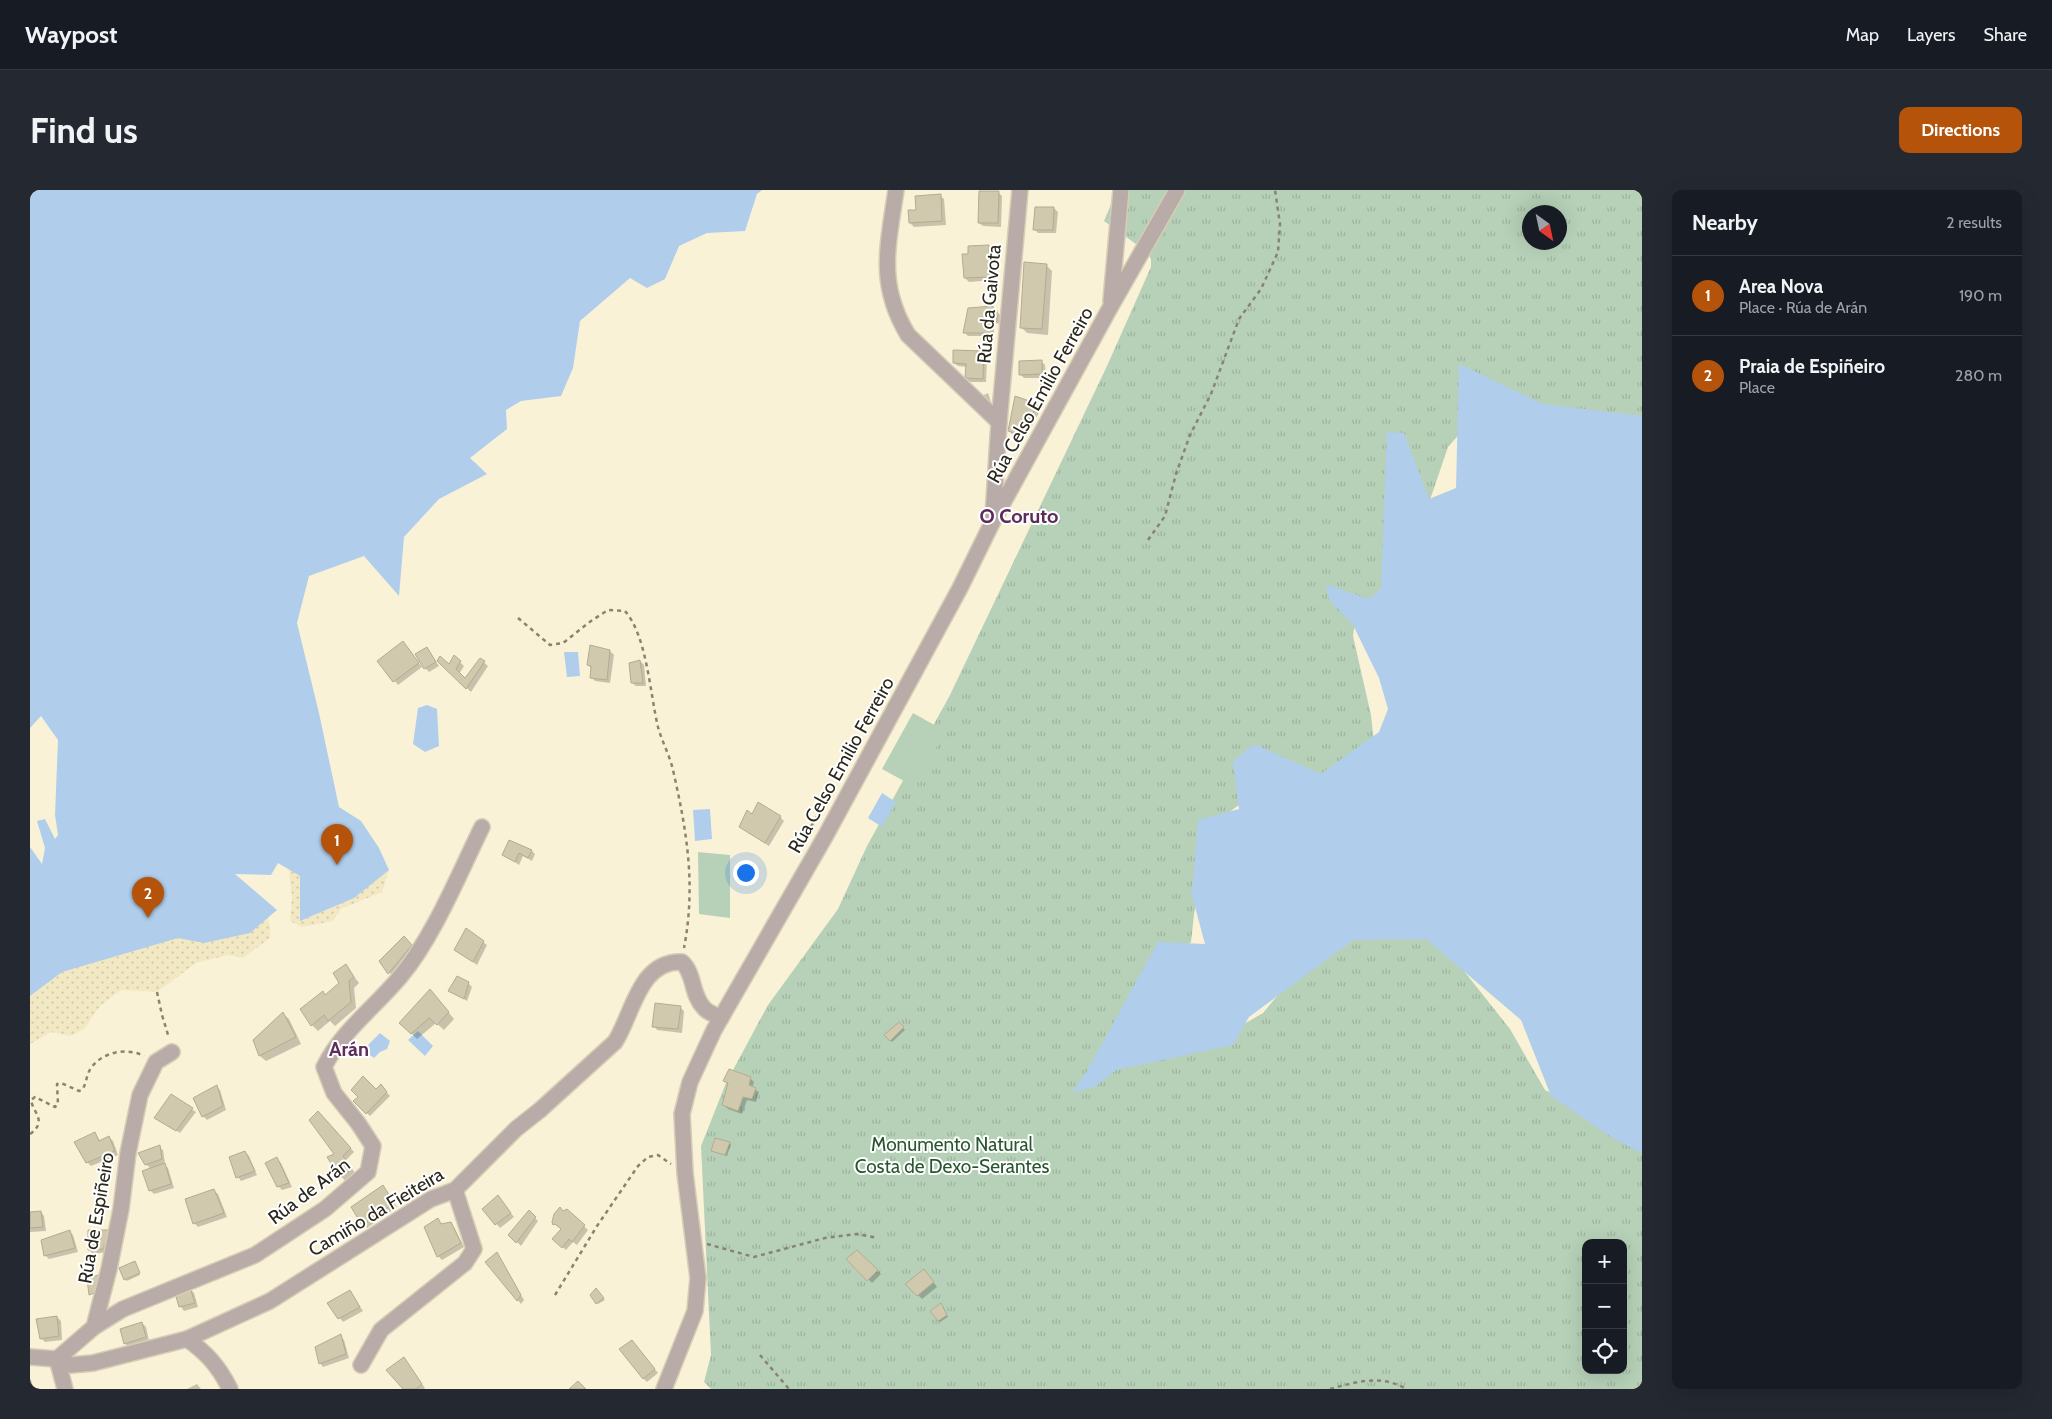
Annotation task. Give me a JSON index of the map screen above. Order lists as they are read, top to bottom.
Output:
{
  "streets": {
    "street": [
      "Rúa da Gaivota",
      "Rúa Celso Emilio Ferreiro",
      "Rúa de Arán",
      "Camiño da Fieiteira",
      "Rúa de Espiñeiro"
    ]
  },
  "crossings": [
    ["Rúa da Gaivota", "Rúa Celso Emilio Ferreiro"],
    ["Rúa de Arán", "Rúa de Espiñeiro"]
  ],
  "districts": ["O Coruto", "Arán"],
  "parks": ["Monumento Natural Costa de Dexo-Serantes"],
  "north": "bottom right",
  "page": {
    "header": "Waypost",
    "nav": ["Map", "Layers", "Share"],
    "buttons": "Directions",
    "title": "Find us",
    "heading": ["Nearby", "2 results"],
    "list": [
      {
        "mark": "1",
        "name": "Area Nova",
        "note": "Place · Rúa de Arán",
        "value": "190 m"
      },
      {
        "mark": "2",
        "name": "Praia de Espiñeiro",
        "note": "Place",
        "value": "280 m"
      }
    ],
    "pins": ["1", "2"],
    "map_buttons": ["+", "−"]
  }
}
